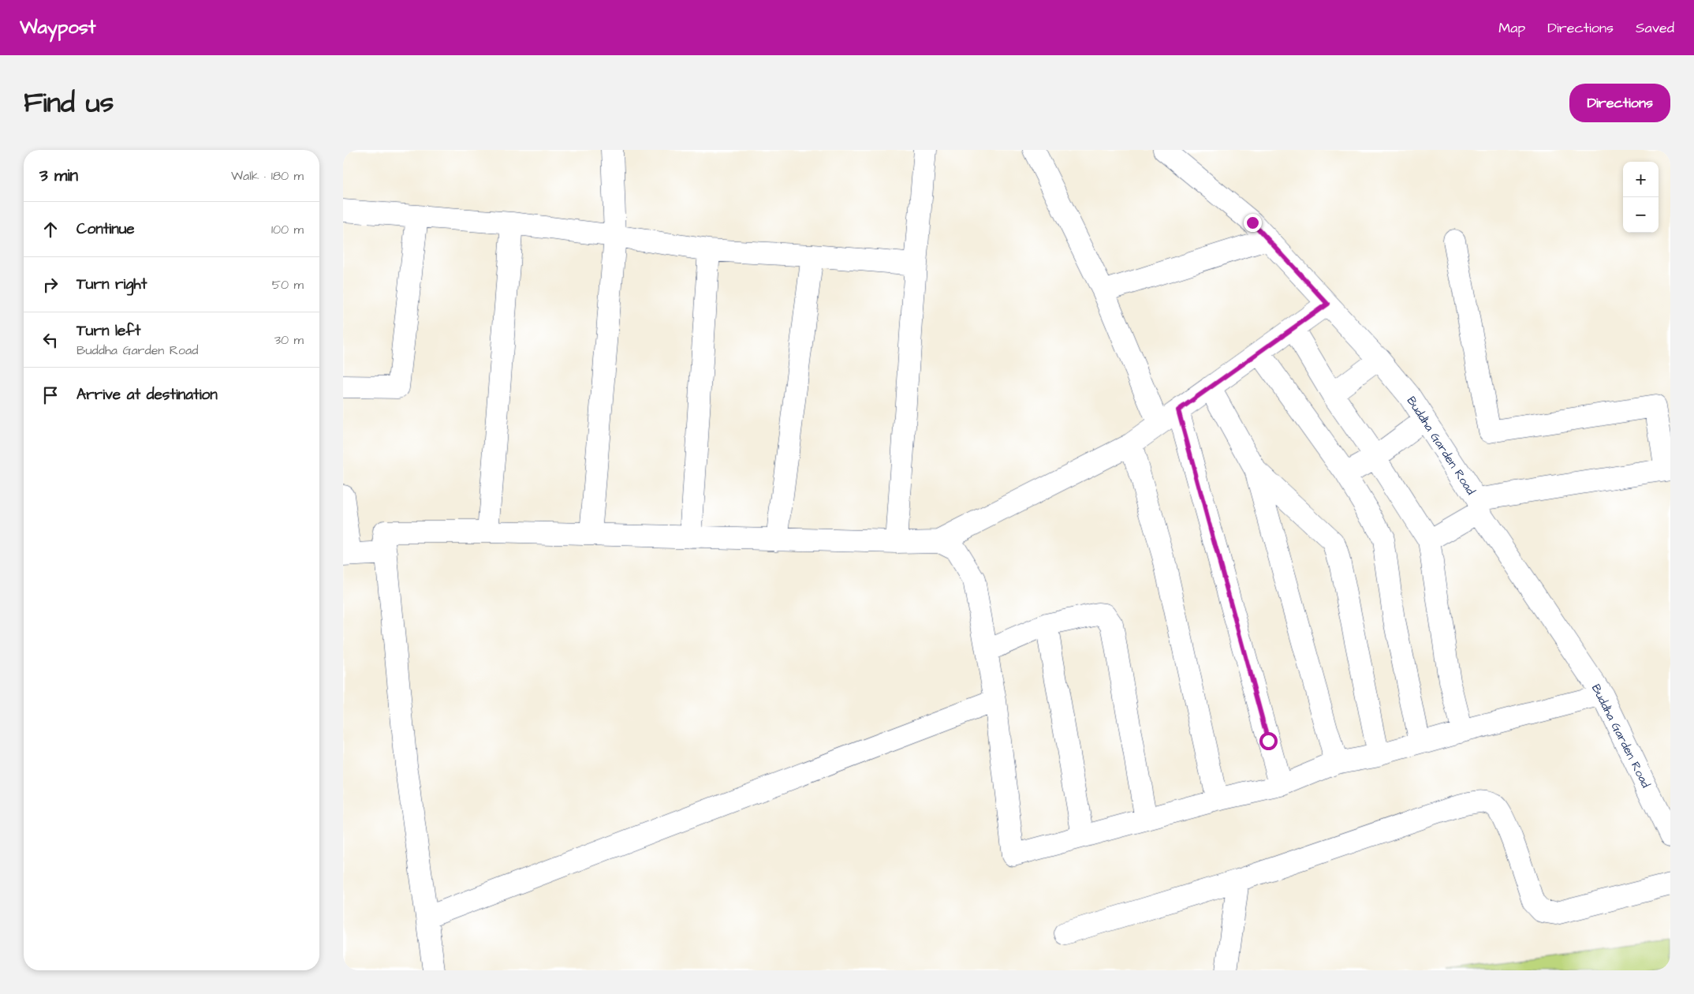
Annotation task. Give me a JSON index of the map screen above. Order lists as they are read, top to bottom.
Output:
{
  "streets": {
    "street": ["Buddha Garden Road"]
  },
  "page": {
    "header": "Waypost",
    "nav": ["Map", "Directions", "Saved"],
    "title": "Find us",
    "buttons": "Directions",
    "heading": ["3 min", "Walk · 180 m"],
    "map_buttons": ["+", "−"],
    "list": [
      ["Continue", "100 m"],
      ["Turn right", "50 m"],
      ["Turn left", "Buddha Garden Road", "30 m"],
      "Arrive at destination"
    ]
  }
}
